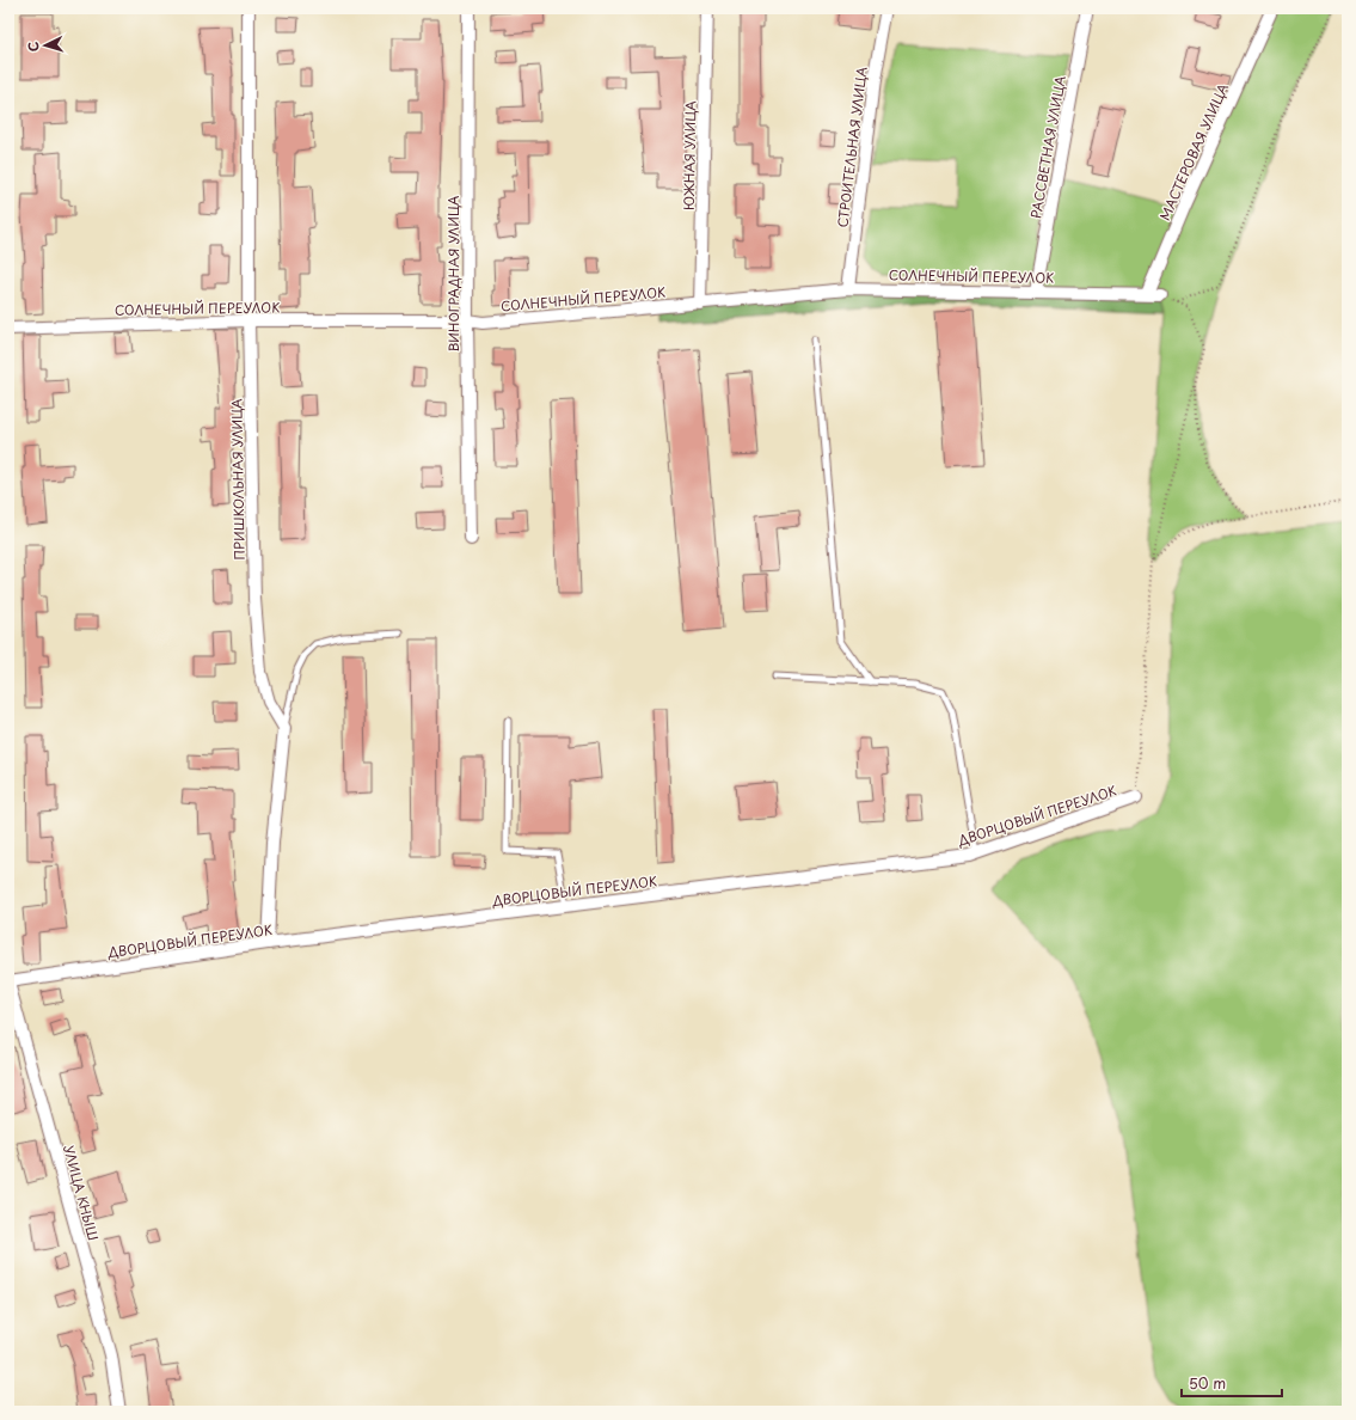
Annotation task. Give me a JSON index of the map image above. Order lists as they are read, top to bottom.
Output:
{
  "streets": {
    "street": [
      "СТРОИТЕЛЬНАЯ УЛИЦА",
      "РАССВЕТНАЯ УЛИЦА",
      "МАСТЕРОВАЯ УЛИЦА",
      "ЮЖНАЯ УЛИЦА",
      "ВИНОГРАДНАЯ УЛИЦА",
      "СОЛНЕЧНЫЙ ПЕРЕУЛОК",
      "ПРИШКОЛЬНАЯ УЛИЦА",
      "ДВОРЦОВЫЙ ПЕРЕУЛОК",
      "УЛИЦА КНЫШ"
    ]
  },
  "crossings": [
    ["СТРОИТЕЛЬНАЯ УЛИЦА", "СОЛНЕЧНЫЙ ПЕРЕУЛОК"],
    ["РАССВЕТНАЯ УЛИЦА", "СОЛНЕЧНЫЙ ПЕРЕУЛОК"],
    ["МАСТЕРОВАЯ УЛИЦА", "СОЛНЕЧНЫЙ ПЕРЕУЛОК"],
    ["ЮЖНАЯ УЛИЦА", "СОЛНЕЧНЫЙ ПЕРЕУЛОК"],
    ["ВИНОГРАДНАЯ УЛИЦА", "СОЛНЕЧНЫЙ ПЕРЕУЛОК"],
    ["СОЛНЕЧНЫЙ ПЕРЕУЛОК", "ПРИШКОЛЬНАЯ УЛИЦА"],
    ["ДВОРЦОВЫЙ ПЕРЕУЛОК", "УЛИЦА КНЫШ"]
  ],
  "scale_bar": "50 m",
  "north": "left"
}
